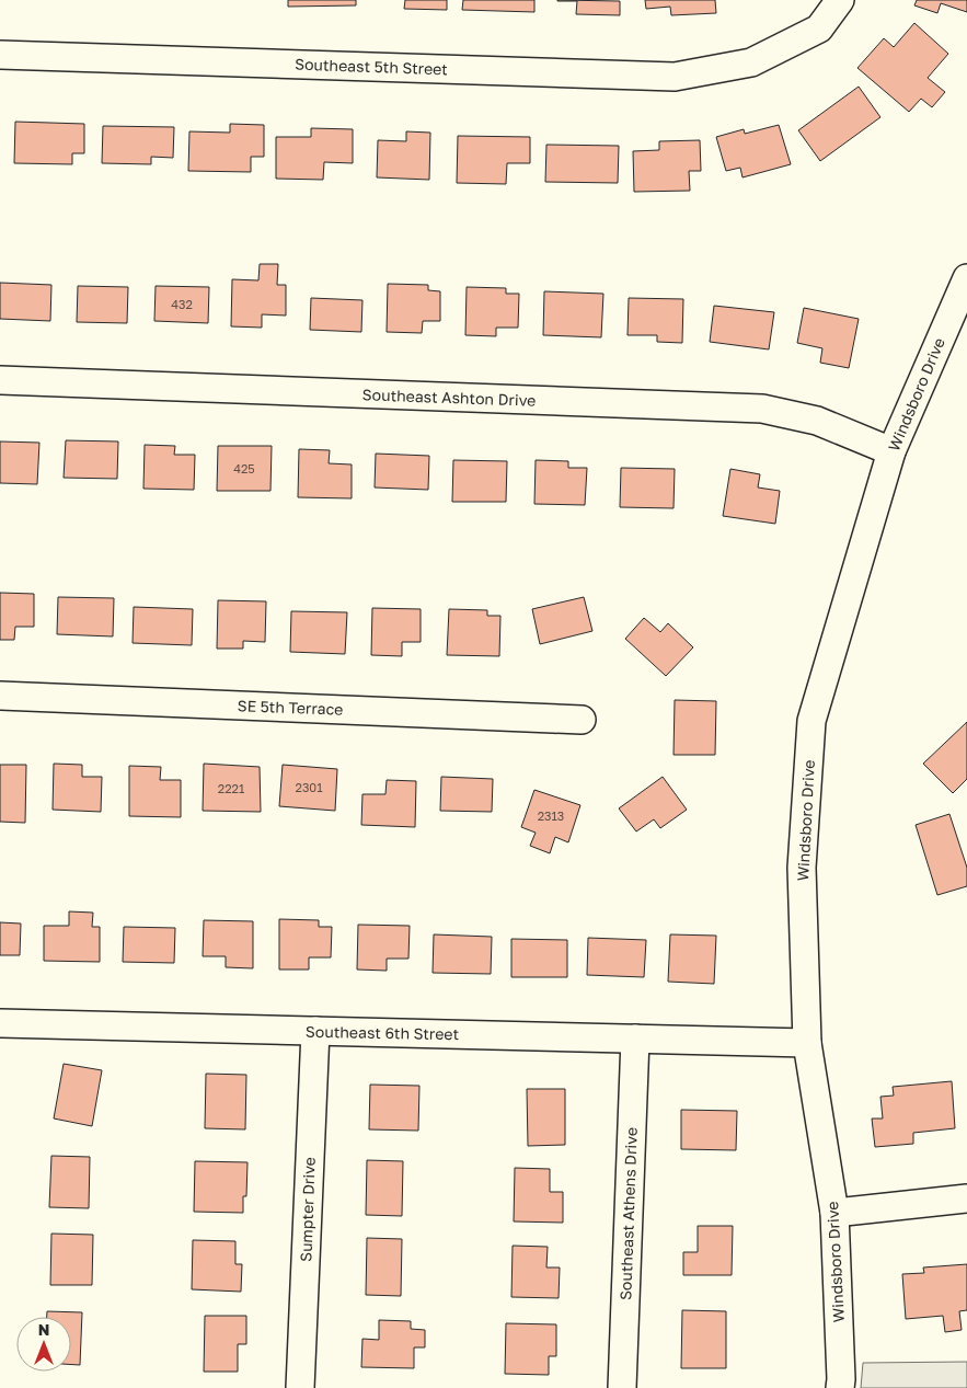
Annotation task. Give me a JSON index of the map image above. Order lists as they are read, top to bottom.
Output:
{
  "streets": {
    "street": [
      "Southeast 5th Street",
      "Windsboro Drive",
      "Southeast Ashton Drive",
      "SE 5th Terrace",
      "Southeast 6th Street",
      "Sumpter Drive",
      "Southeast Athens Drive"
    ]
  },
  "crossings": [
    ["Windsboro Drive", "Southeast Ashton Drive"],
    ["Windsboro Drive", "Southeast 6th Street"],
    ["Southeast 6th Street", "Sumpter Drive"],
    ["Southeast 6th Street", "Southeast Athens Drive"]
  ],
  "house_numbers": [
    "432",
    "425",
    "2301",
    "2221",
    "2313"
  ],
  "north": "top"
}
